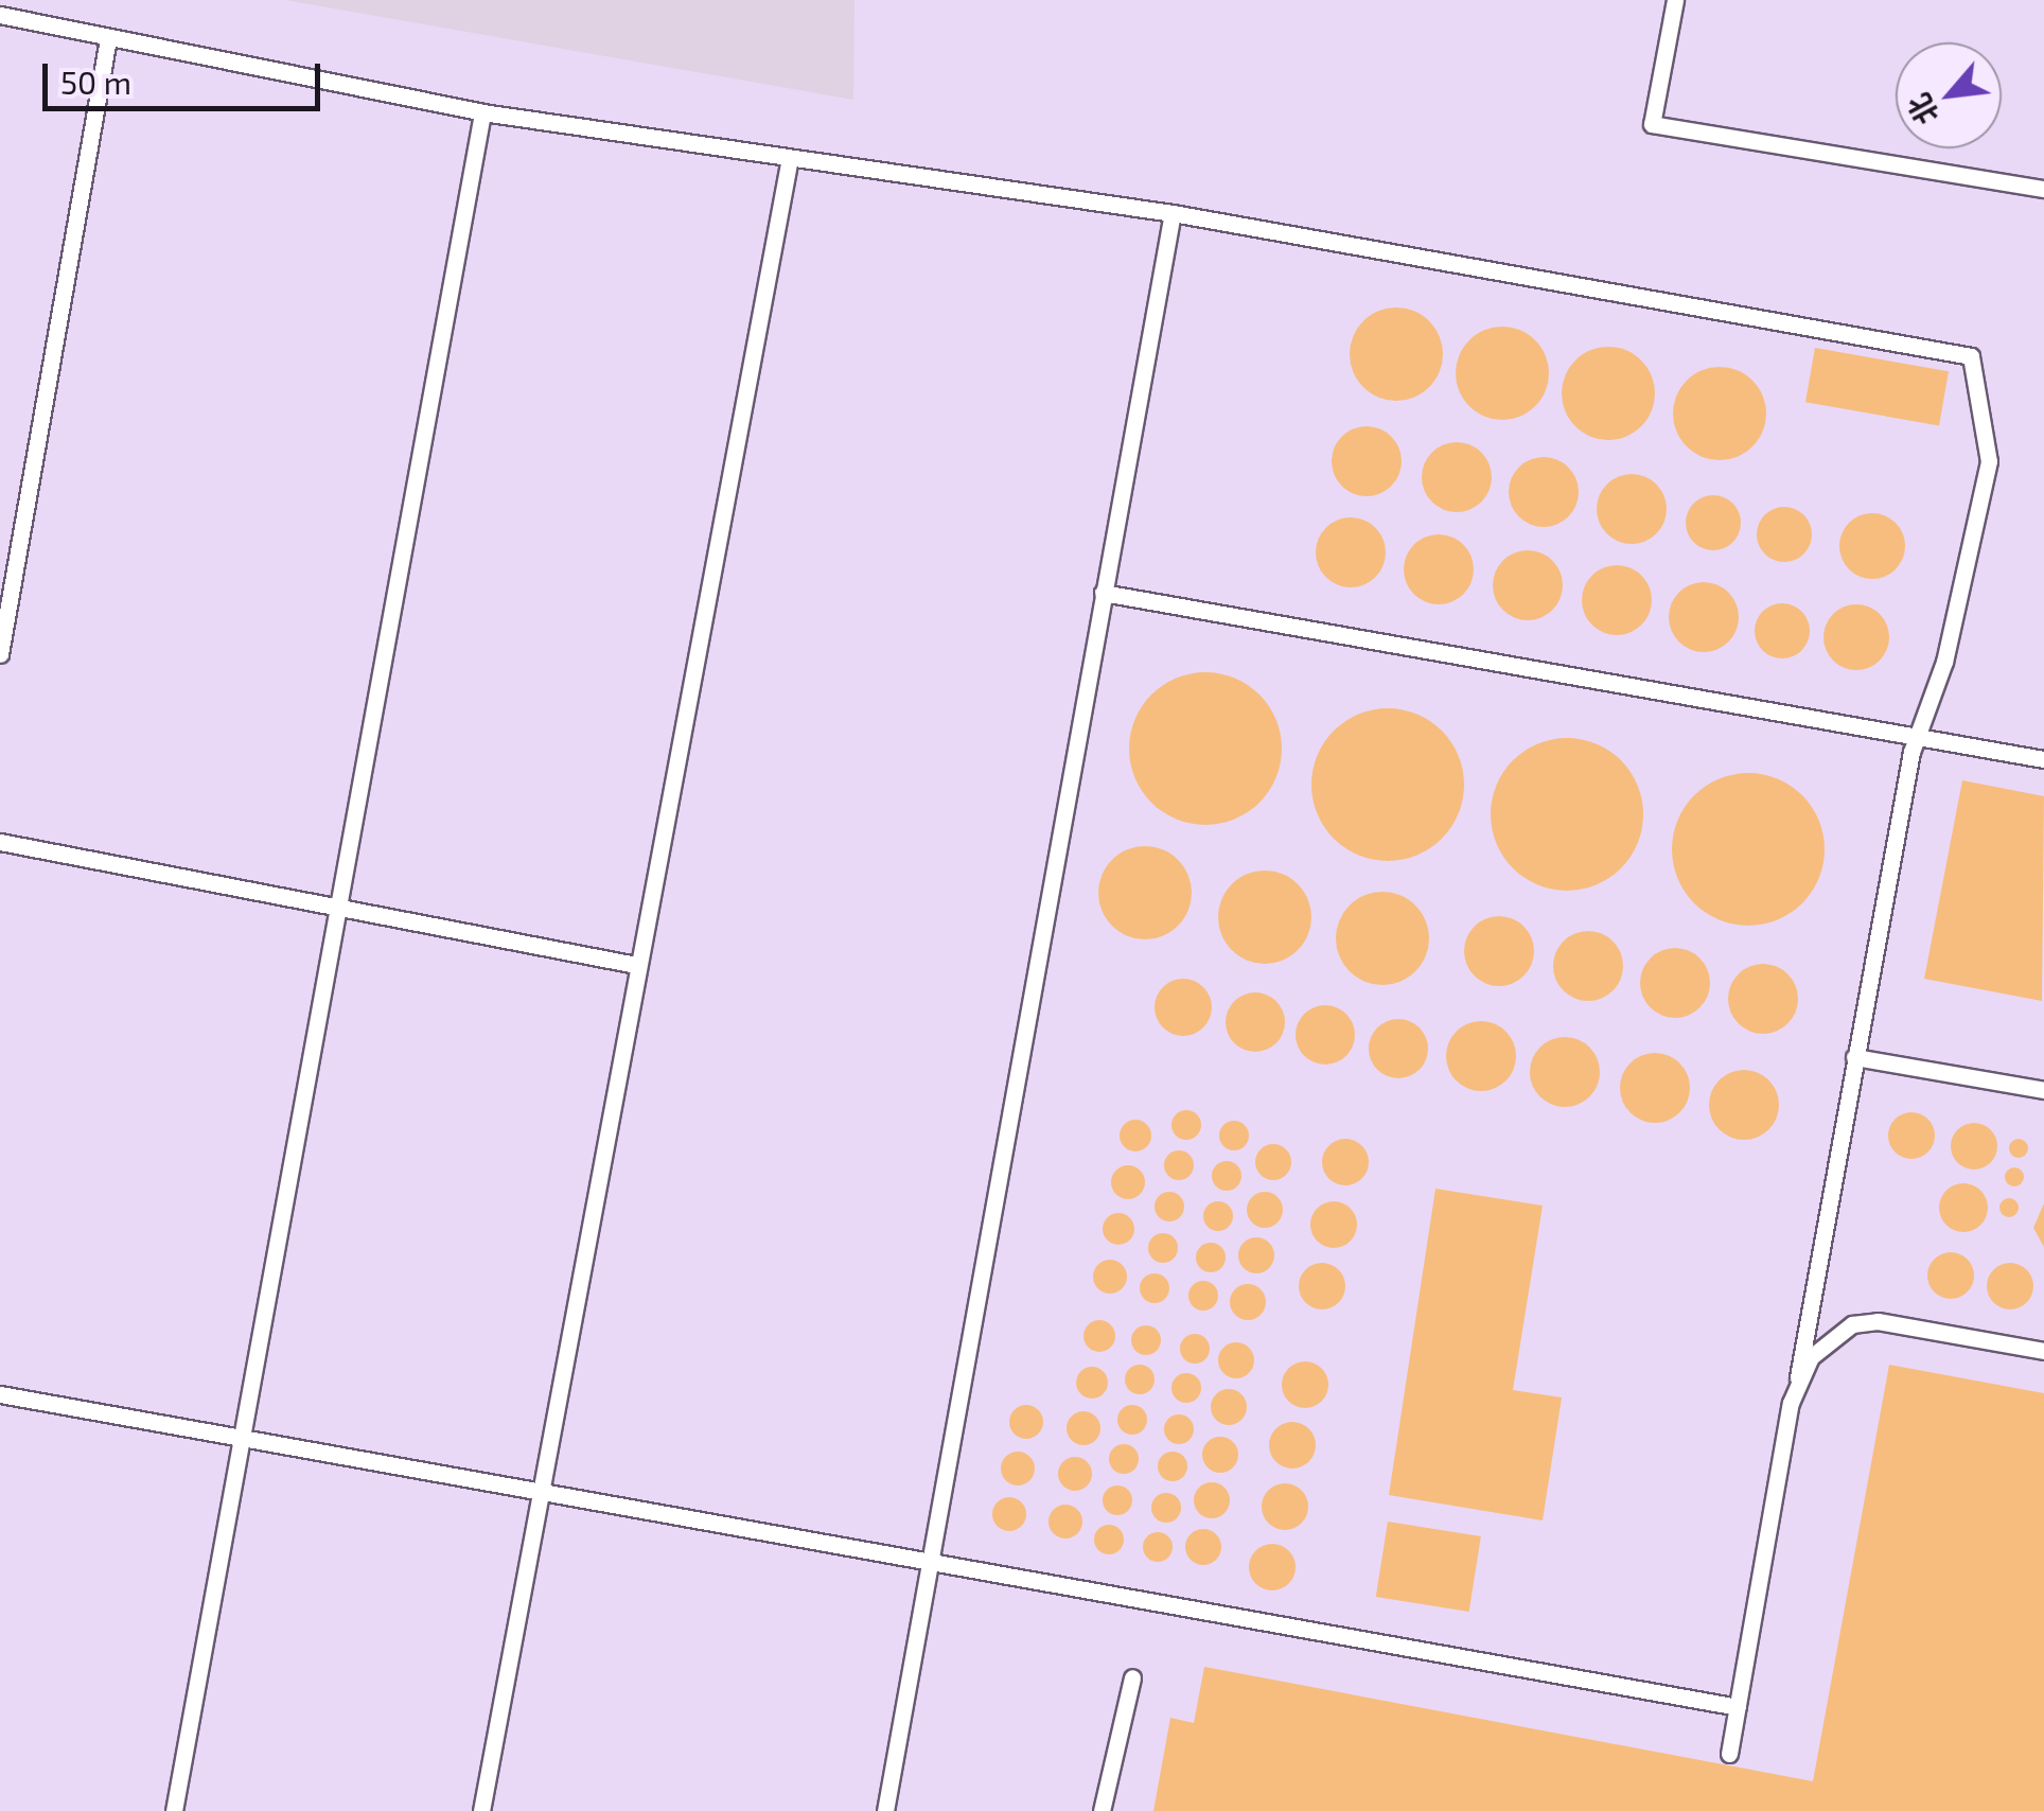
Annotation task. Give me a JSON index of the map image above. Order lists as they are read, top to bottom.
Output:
{
  "scale_bar": "50 m",
  "north": "bottom left"
}
